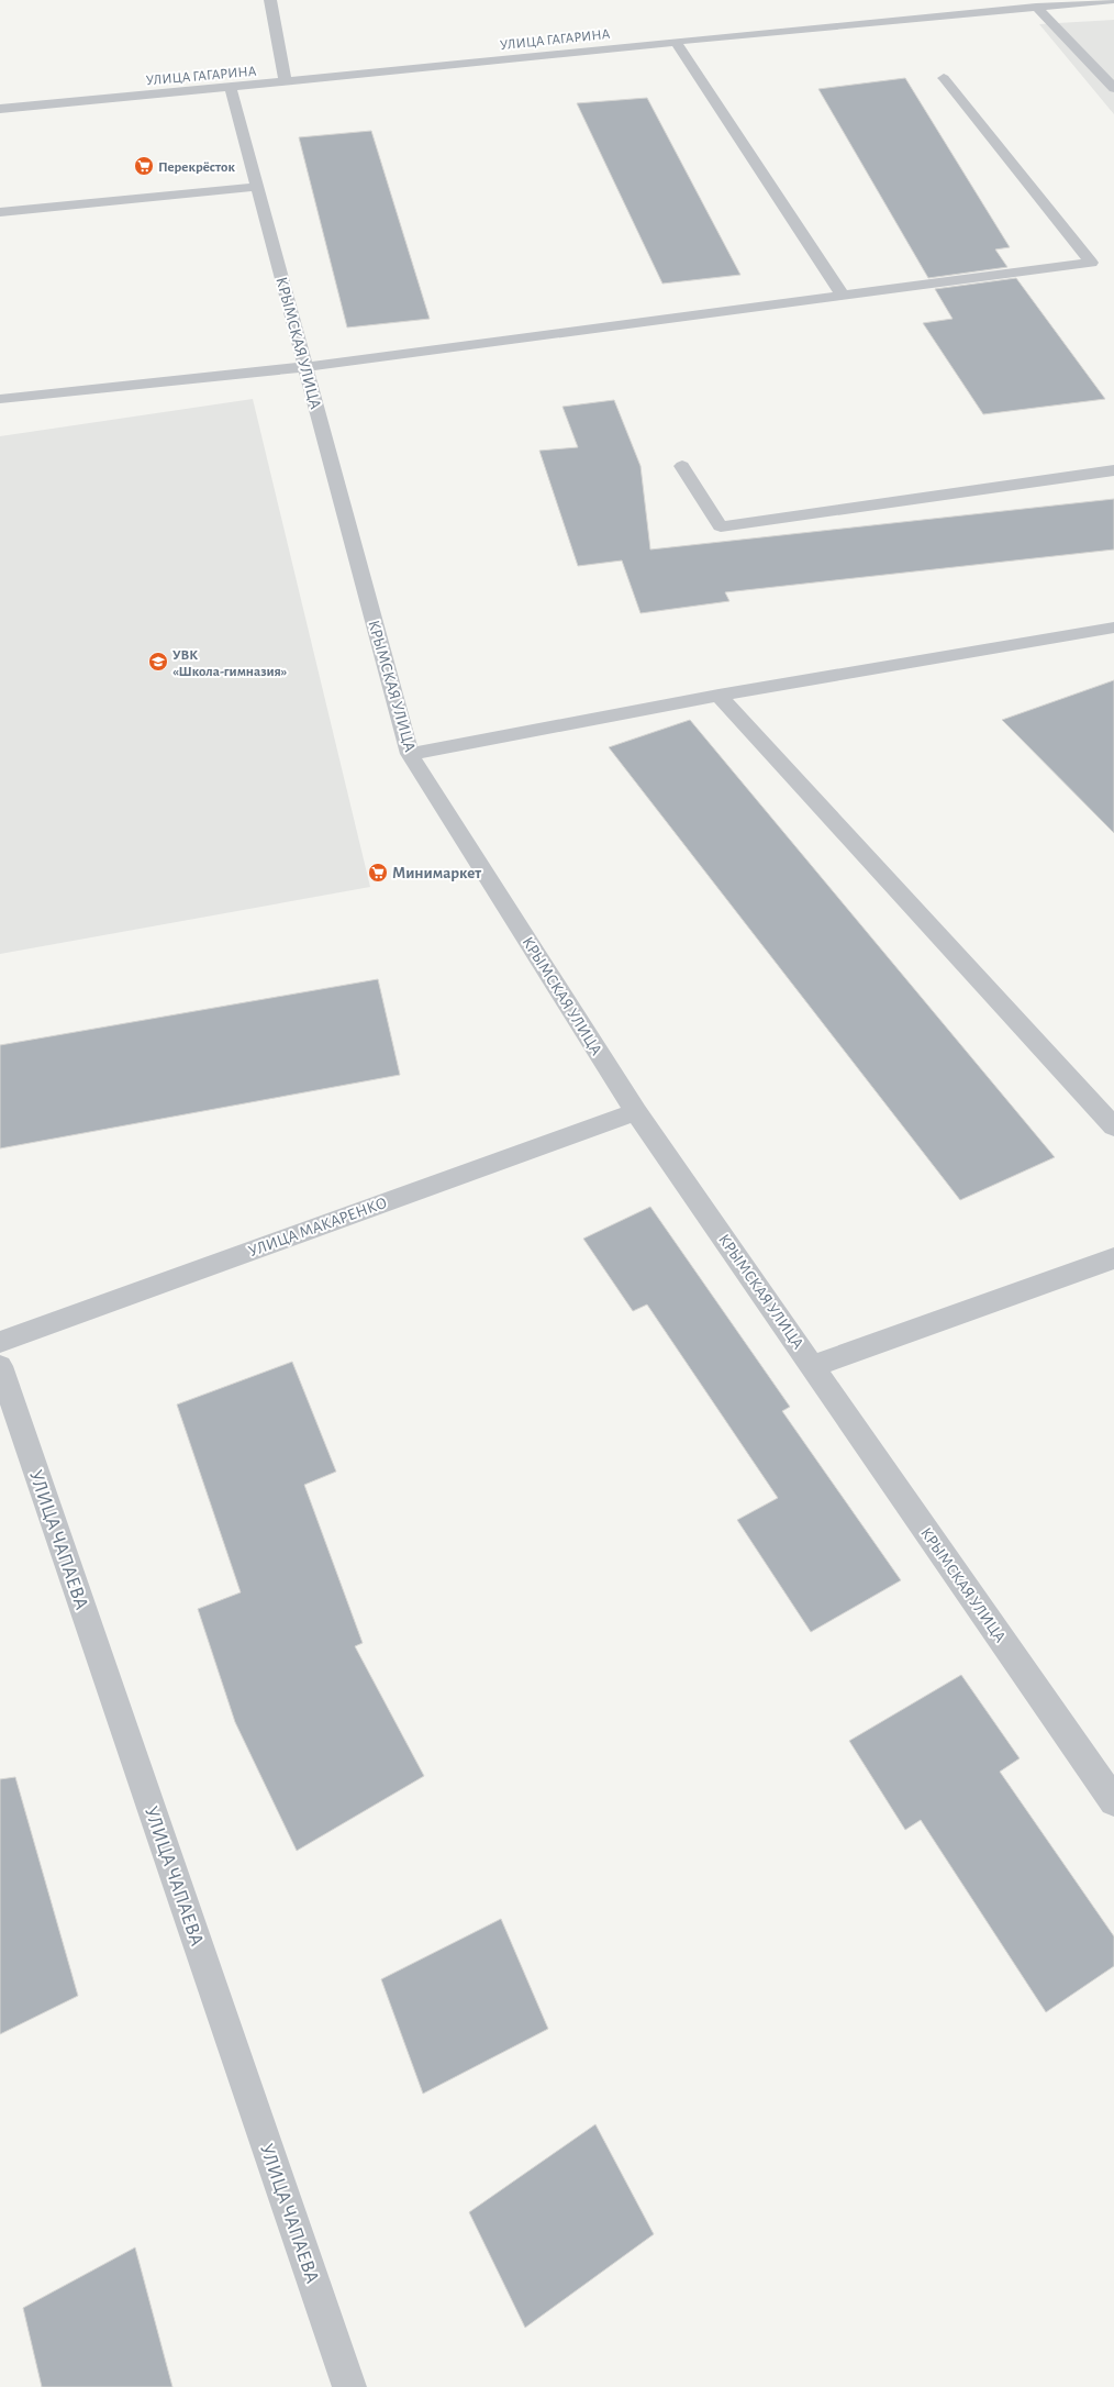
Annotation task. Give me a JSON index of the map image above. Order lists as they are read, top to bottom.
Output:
{
  "streets": {
    "street": [
      "УЛИЦА ГАГАРИНА",
      "КРЫМСКАЯ УЛИЦА",
      "УЛИЦА МАКАРЕНКО",
      "УЛИЦА ЧАПАЕВА"
    ]
  },
  "crossings": [
    ["УЛИЦА ГАГАРИНА", "КРЫМСКАЯ УЛИЦА"],
    ["КРЫМСКАЯ УЛИЦА", "УЛИЦА МАКАРЕНКО"]
  ],
  "places": {
    "supermarket": ["Перекрёсток", "Минимаркет"],
    "school or university": ["УВК «Школа-гимназия»"]
  }
}
